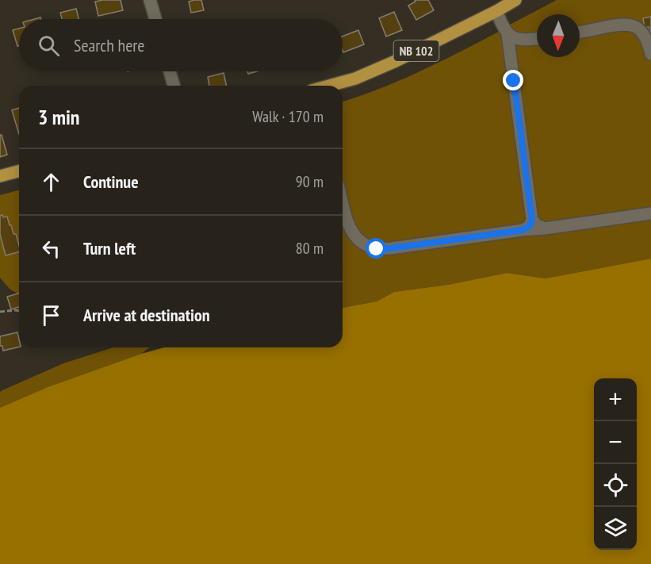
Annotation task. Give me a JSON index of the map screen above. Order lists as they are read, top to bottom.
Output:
{
  "streets": {
    "main road": ["NB 102"]
  },
  "north": "bottom",
  "page": {
    "search": "Search here",
    "heading": ["3 min", "Walk · 170 m"],
    "list": [
      ["Continue", "90 m"],
      ["Turn left", "80 m"],
      "Arrive at destination"
    ],
    "map_buttons": ["+", "−"]
  }
}
